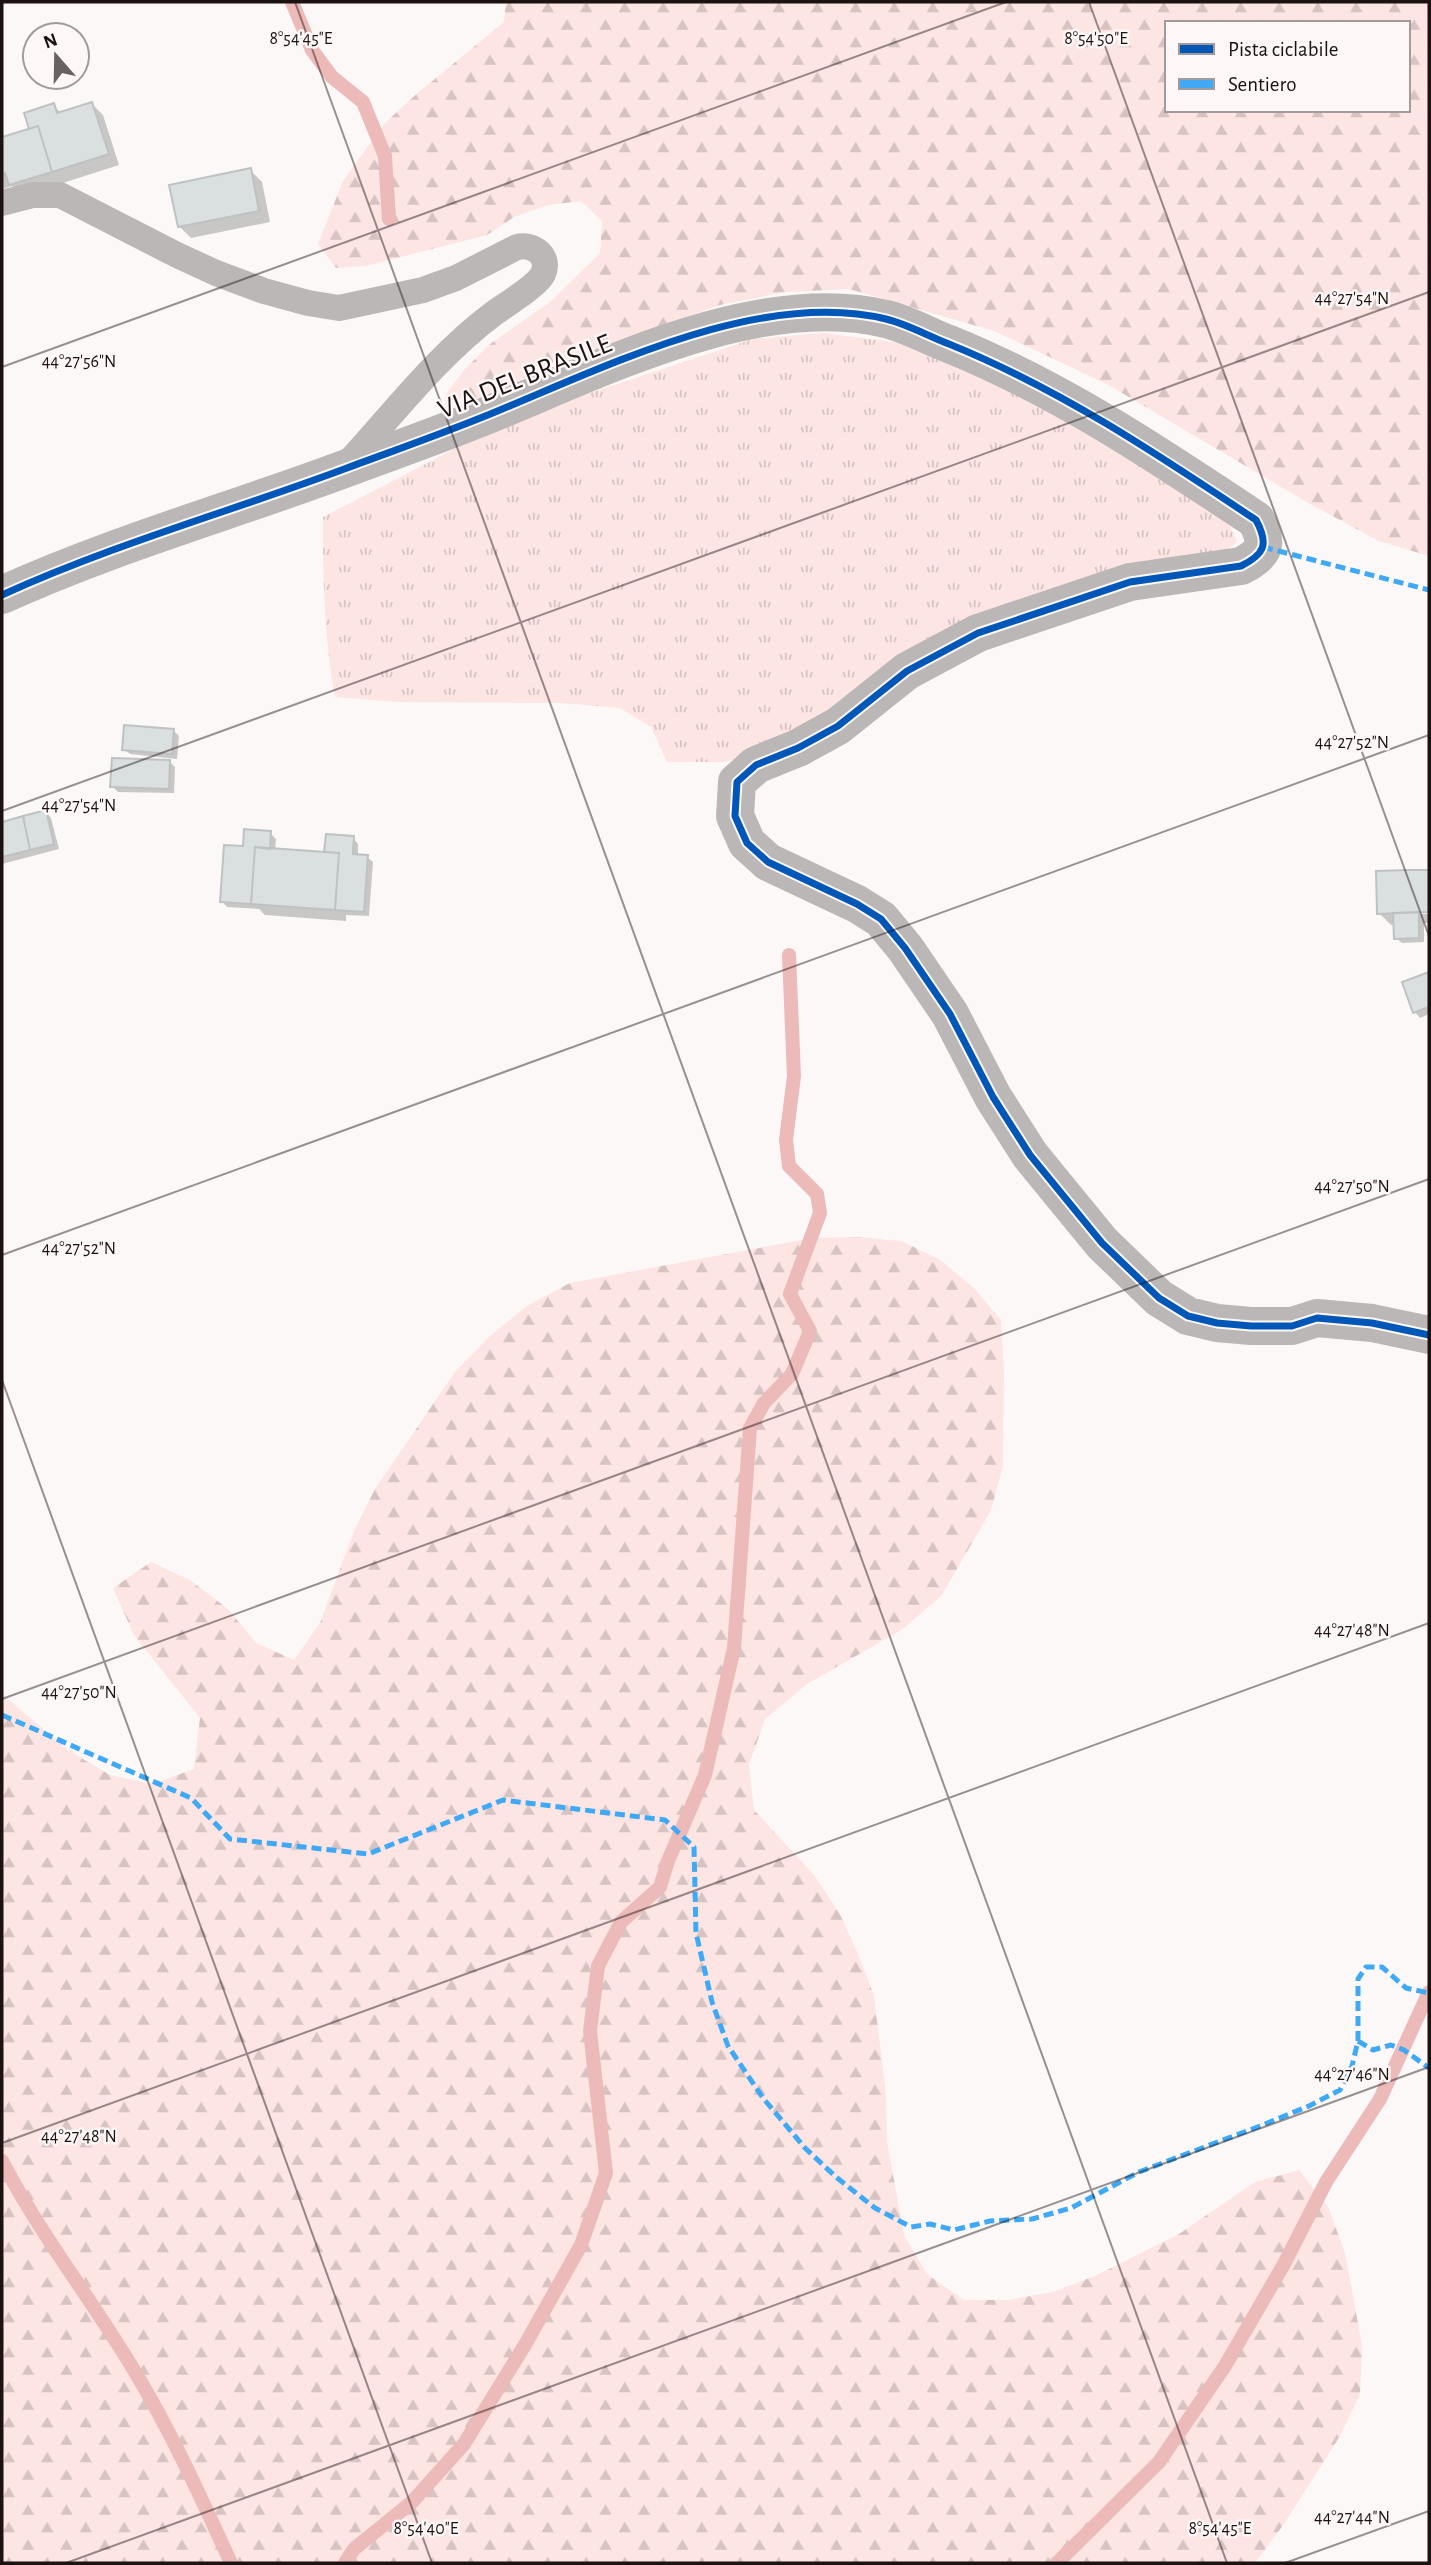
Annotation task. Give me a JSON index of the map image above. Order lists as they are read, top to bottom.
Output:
{
  "streets": {
    "street": ["VIA DEL BRASILE"]
  },
  "legend": ["Pista ciclabile", "Sentiero"],
  "north": "top",
  "coordinates": [
    "8°54'50\"E",
    "8°54'45\"E",
    "44°27'54\"N",
    "44°27'56\"N",
    "44°27'52\"N",
    "44°27'50\"N",
    "44°27'48\"N",
    "44°27'46\"N",
    "44°27'44\"N",
    "8°54'40\"E"
  ]
}
